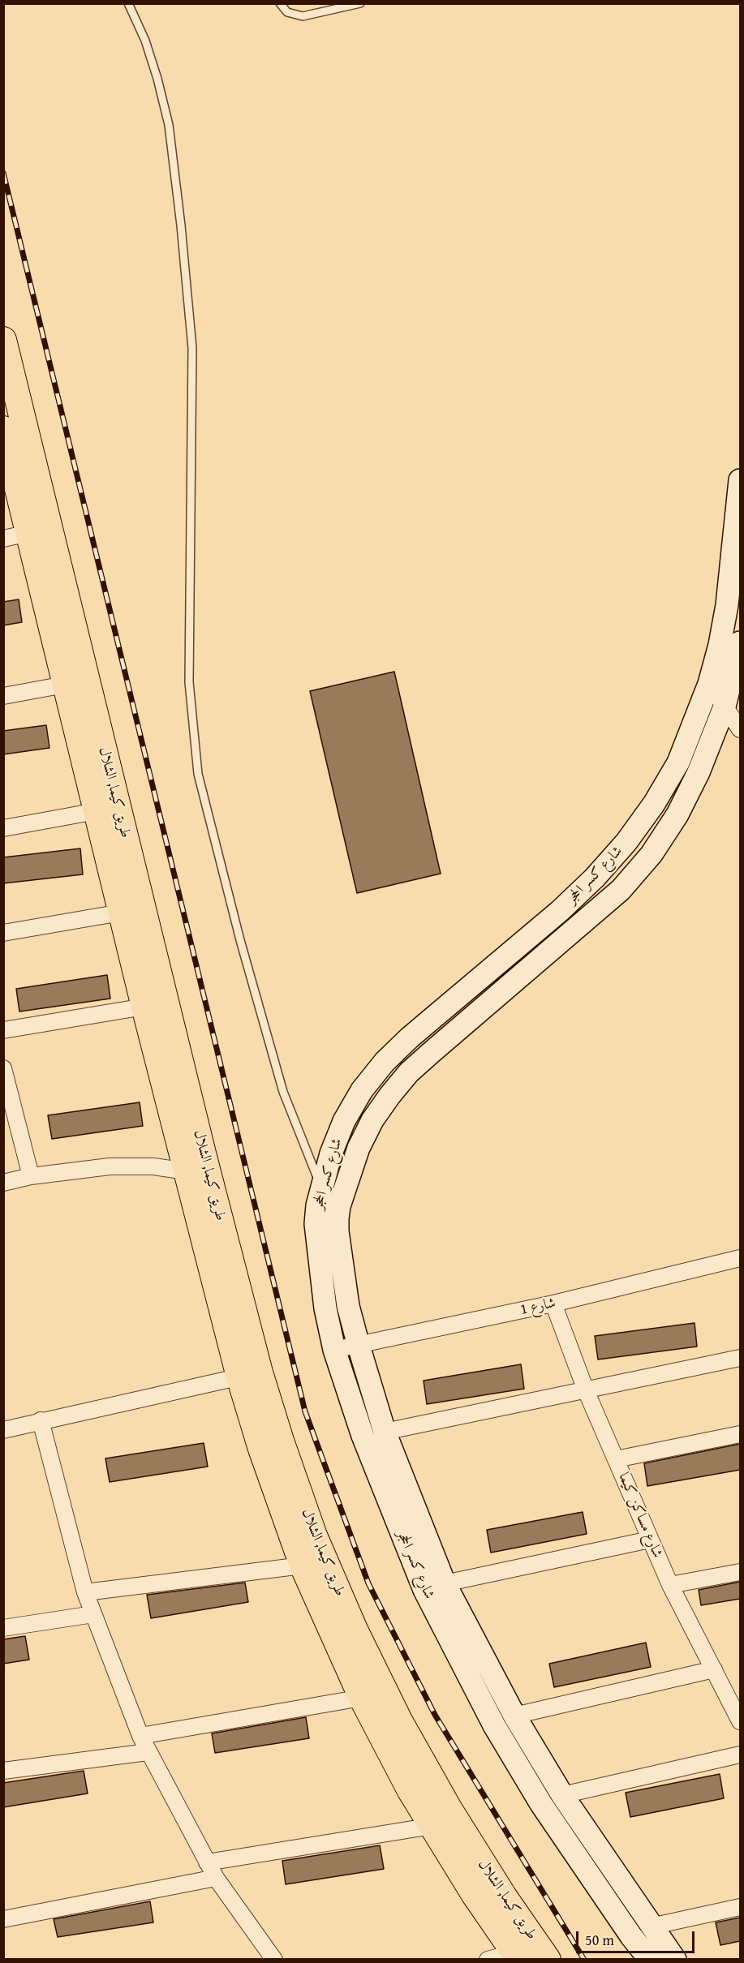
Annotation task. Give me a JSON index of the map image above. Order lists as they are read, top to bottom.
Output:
{
  "streets": {
    "highway": ["طريق كيما, الشلال"],
    "main road": ["شارع كسر الحجر"],
    "street": ["شارع 1", "شارع مساكن كيما"]
  },
  "crossings": [
    ["شارع كسر الحجر", "شارع 1"],
    ["شارع 1", "شارع مساكن كيما"]
  ],
  "scale_bar": "50 m"
}
